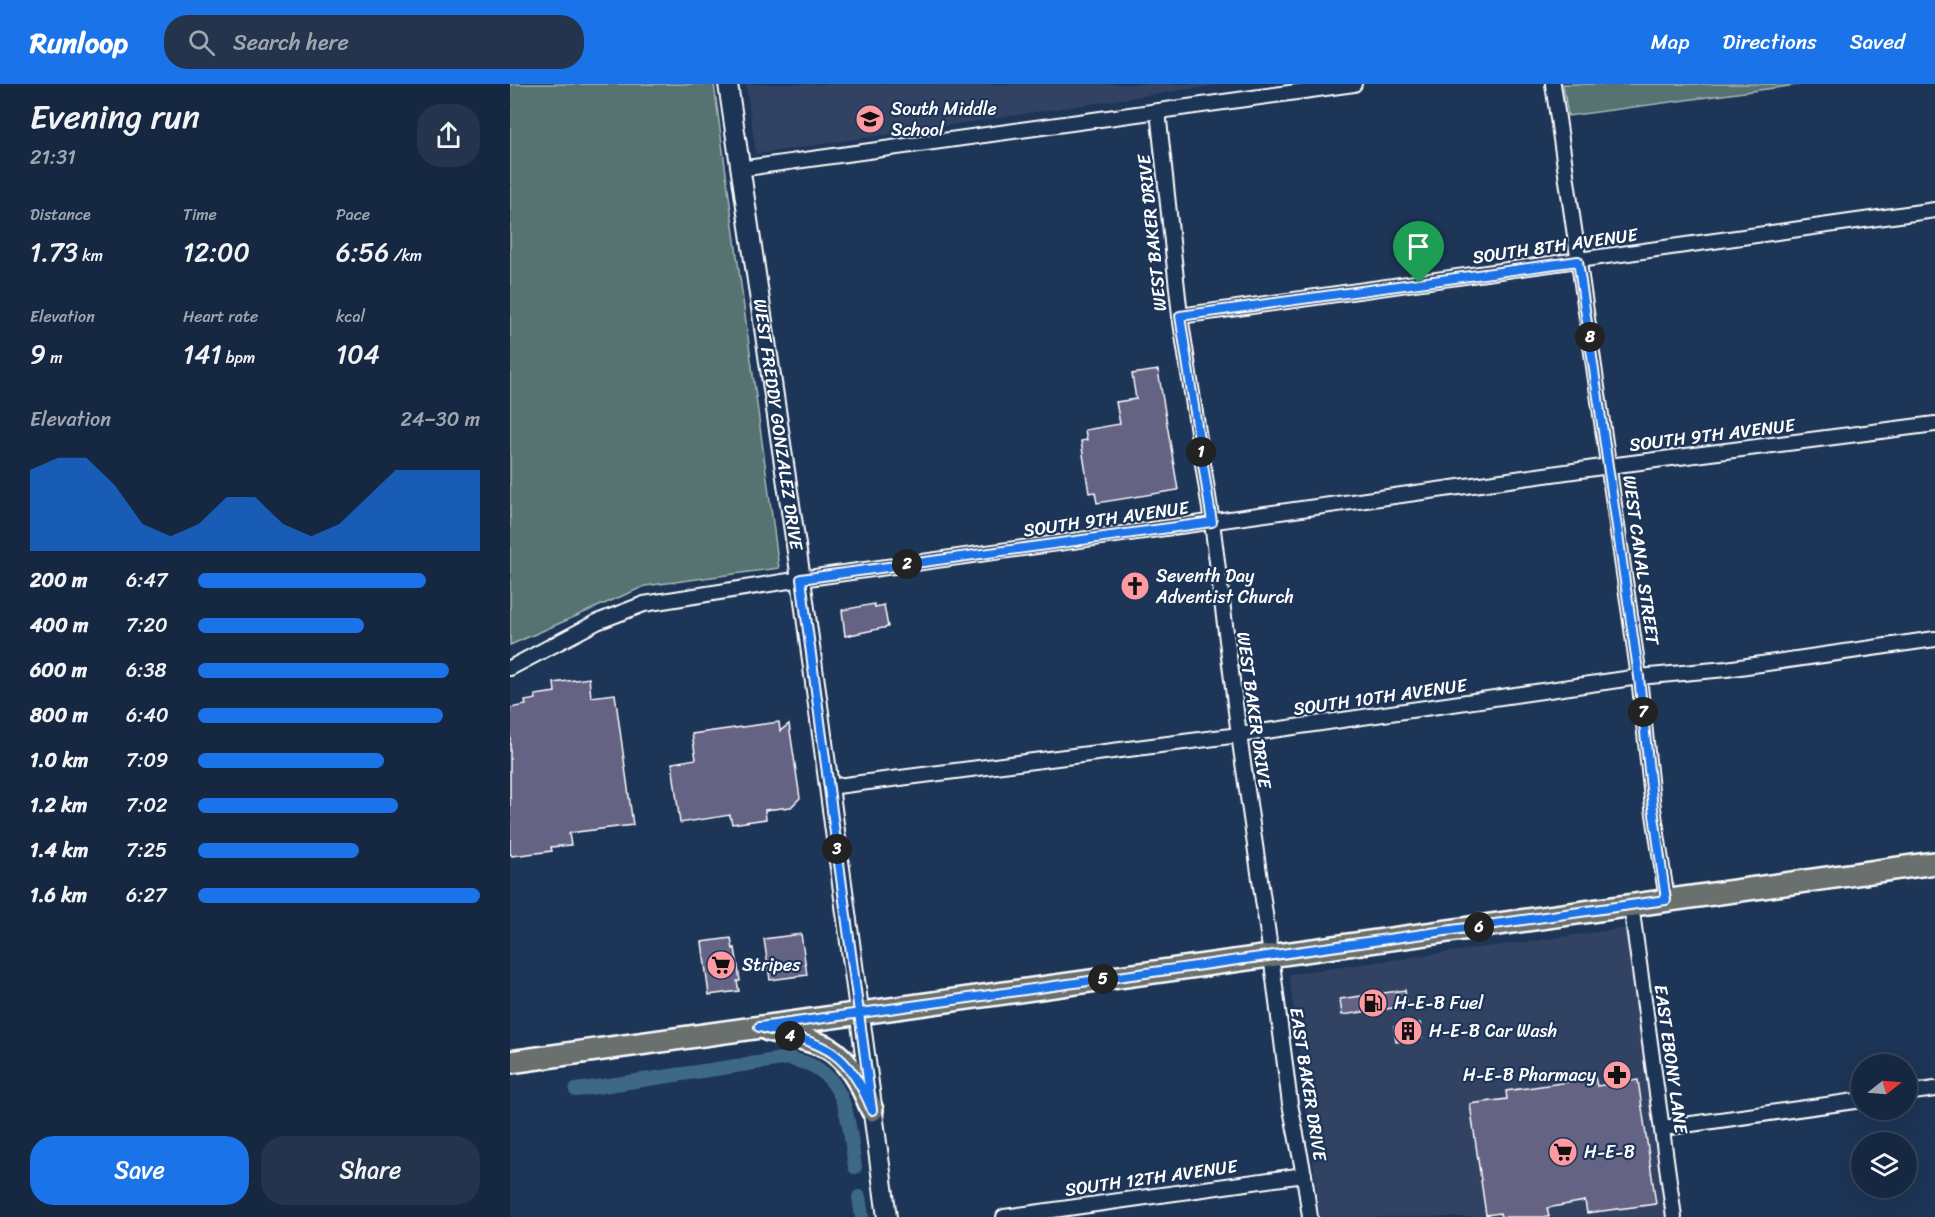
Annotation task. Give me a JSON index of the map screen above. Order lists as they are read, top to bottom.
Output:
{
  "streets": {
    "main road": ["WEST FREDDY GONZALEZ DRIVE"],
    "street": [
      "WEST BAKER DRIVE",
      "SOUTH 8TH AVENUE",
      "SOUTH 9TH AVENUE",
      "WEST CANAL STREET",
      "SOUTH 10TH AVENUE",
      "EAST EBONY LANE",
      "EAST BAKER DRIVE",
      "SOUTH 12TH AVENUE"
    ]
  },
  "crossings": [
    ["WEST BAKER DRIVE", "SOUTH 8TH AVENUE"],
    ["WEST BAKER DRIVE", "SOUTH 9TH AVENUE"],
    ["WEST BAKER DRIVE", "SOUTH 10TH AVENUE"],
    ["WEST BAKER DRIVE", "EAST BAKER DRIVE"],
    ["SOUTH 8TH AVENUE", "WEST CANAL STREET"],
    ["WEST FREDDY GONZALEZ DRIVE", "SOUTH 9TH AVENUE"],
    ["WEST FREDDY GONZALEZ DRIVE", "SOUTH 10TH AVENUE"],
    ["SOUTH 9TH AVENUE", "WEST CANAL STREET"],
    ["WEST CANAL STREET", "SOUTH 10TH AVENUE"],
    ["EAST BAKER DRIVE", "SOUTH 12TH AVENUE"]
  ],
  "places": {
    "school or university": ["South Middle School"],
    "church": ["Seventh Day Adventist Church"],
    "supermarket": ["Stripes", "H-E-B"],
    "fuel station": ["H-E-B Fuel"],
    "building": ["H-E-B Car Wash"],
    "pharmacy": ["H-E-B Pharmacy"]
  },
  "north": "right",
  "page": {
    "header": "Runloop",
    "search": "Search here",
    "nav": ["Map", "Directions", "Saved"],
    "heading": ["Evening run", "21:31"],
    "stats": [
      ["Distance", "1.73 km"],
      ["Time", "12:00"],
      ["Pace", "6:56 /km"],
      ["Elevation", "9 m"],
      ["Heart rate", "141 bpm"],
      ["kcal", "104"]
    ],
    "pins": [
      "8",
      "1",
      "2",
      "7",
      "3",
      "6",
      "5",
      "4"
    ],
    "chart": ["Elevation", "24–30 m"],
    "list": [
      {
        "name": "200 m",
        "note": "6:47"
      },
      {
        "name": "400 m",
        "note": "7:20"
      },
      {
        "name": "600 m",
        "note": "6:38"
      },
      {
        "name": "800 m",
        "note": "6:40"
      },
      {
        "name": "1.0 km",
        "note": "7:09"
      },
      {
        "name": "1.2 km",
        "note": "7:02"
      },
      {
        "name": "1.4 km",
        "note": "7:25"
      },
      {
        "name": "1.6 km",
        "note": "6:27"
      }
    ],
    "buttons": ["Save", "Share"]
  }
}
